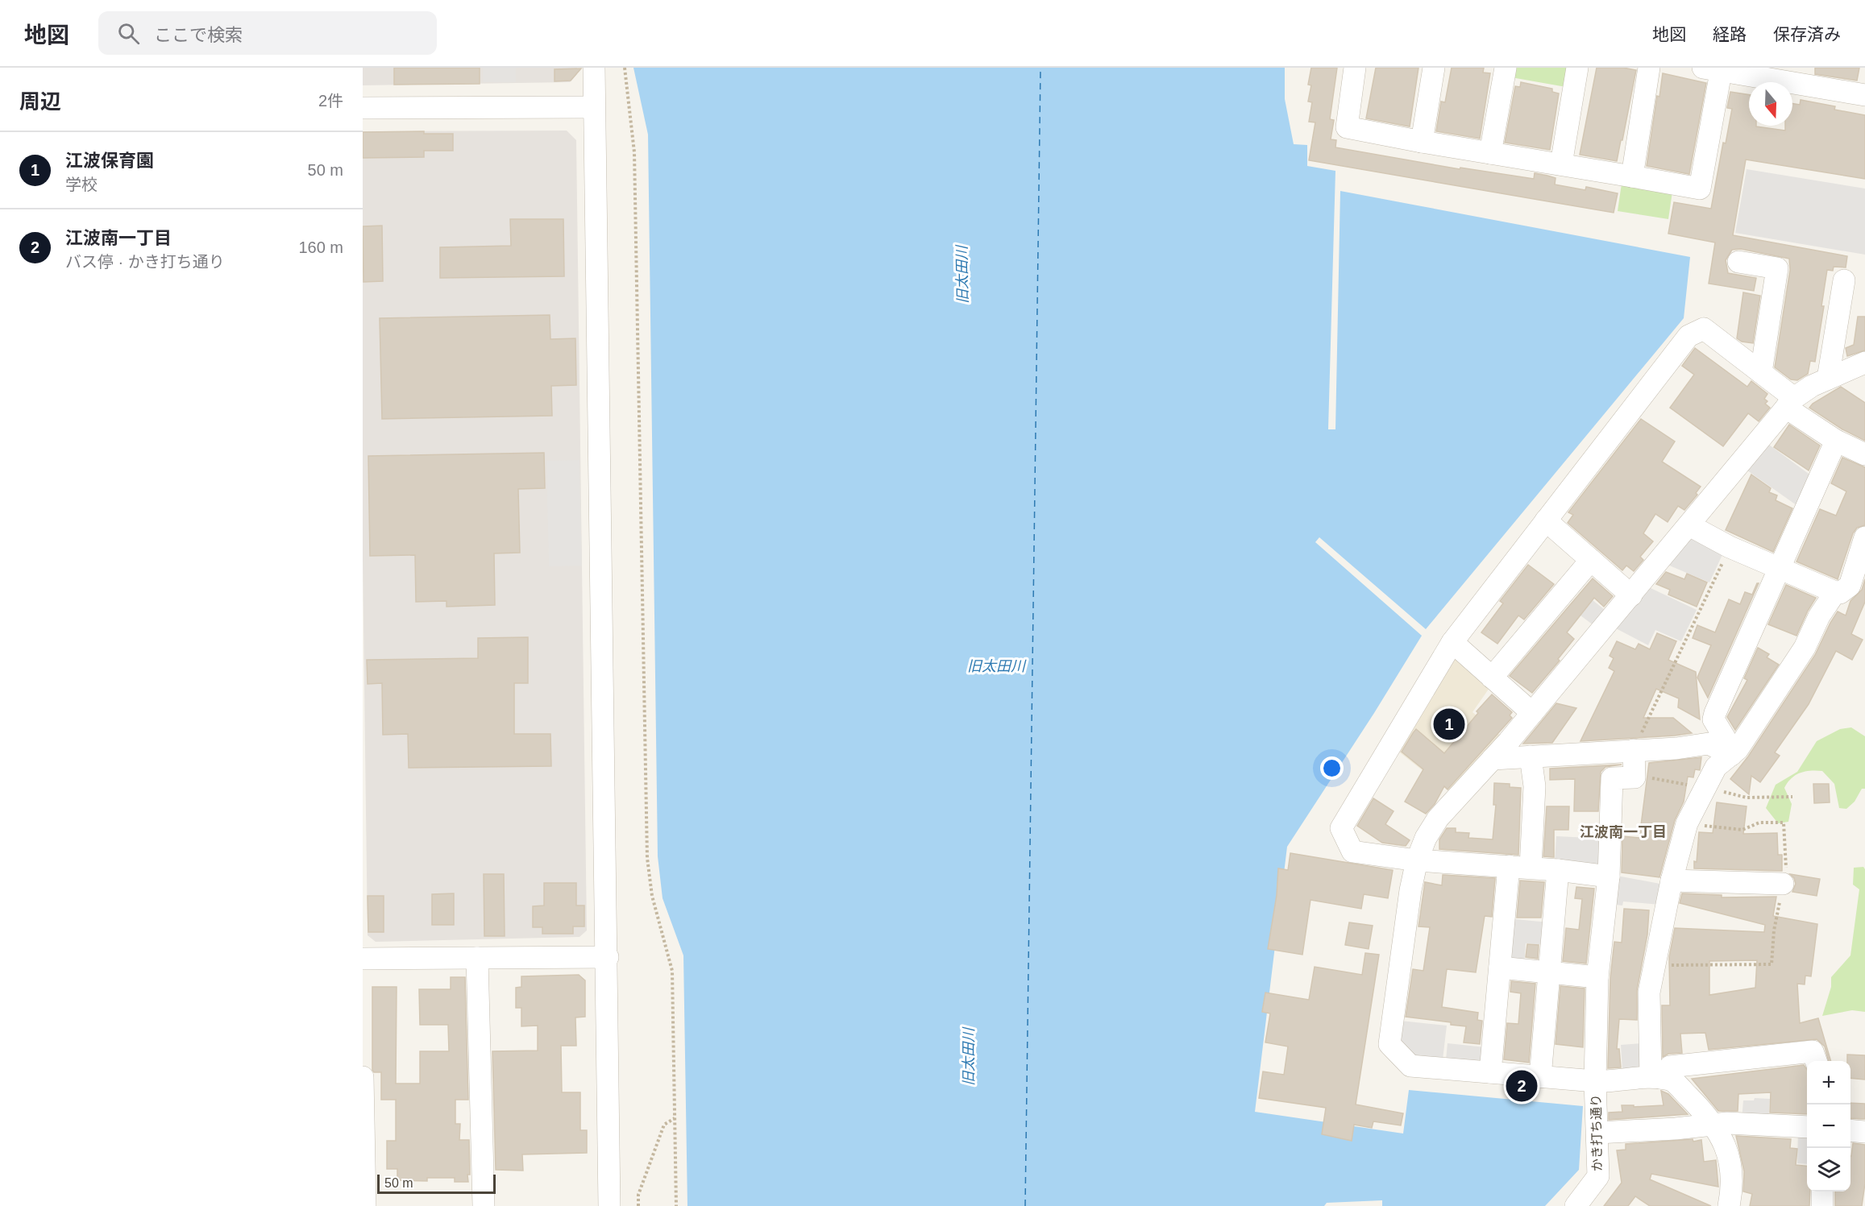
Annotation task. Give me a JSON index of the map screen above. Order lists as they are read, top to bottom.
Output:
{
  "streets": {
    "street": ["かき打ち通り"]
  },
  "districts": ["江波南一丁目"],
  "water": ["旧太田川"],
  "scale_bar": "50 m",
  "north": "bottom",
  "page": {
    "header": "地図",
    "search": "ここで検索",
    "nav": ["地図", "経路", "保存済み"],
    "heading": ["周辺", "2件"],
    "list": [
      {
        "mark": "1",
        "name": "江波保育園",
        "note": "学校",
        "value": "50 m"
      },
      {
        "mark": "2",
        "name": "江波南一丁目",
        "note": "バス停 · かき打ち通り",
        "value": "160 m"
      }
    ],
    "pins": ["1", "2"],
    "map_buttons": ["+", "−"],
    "scale": "50 m"
  }
}
